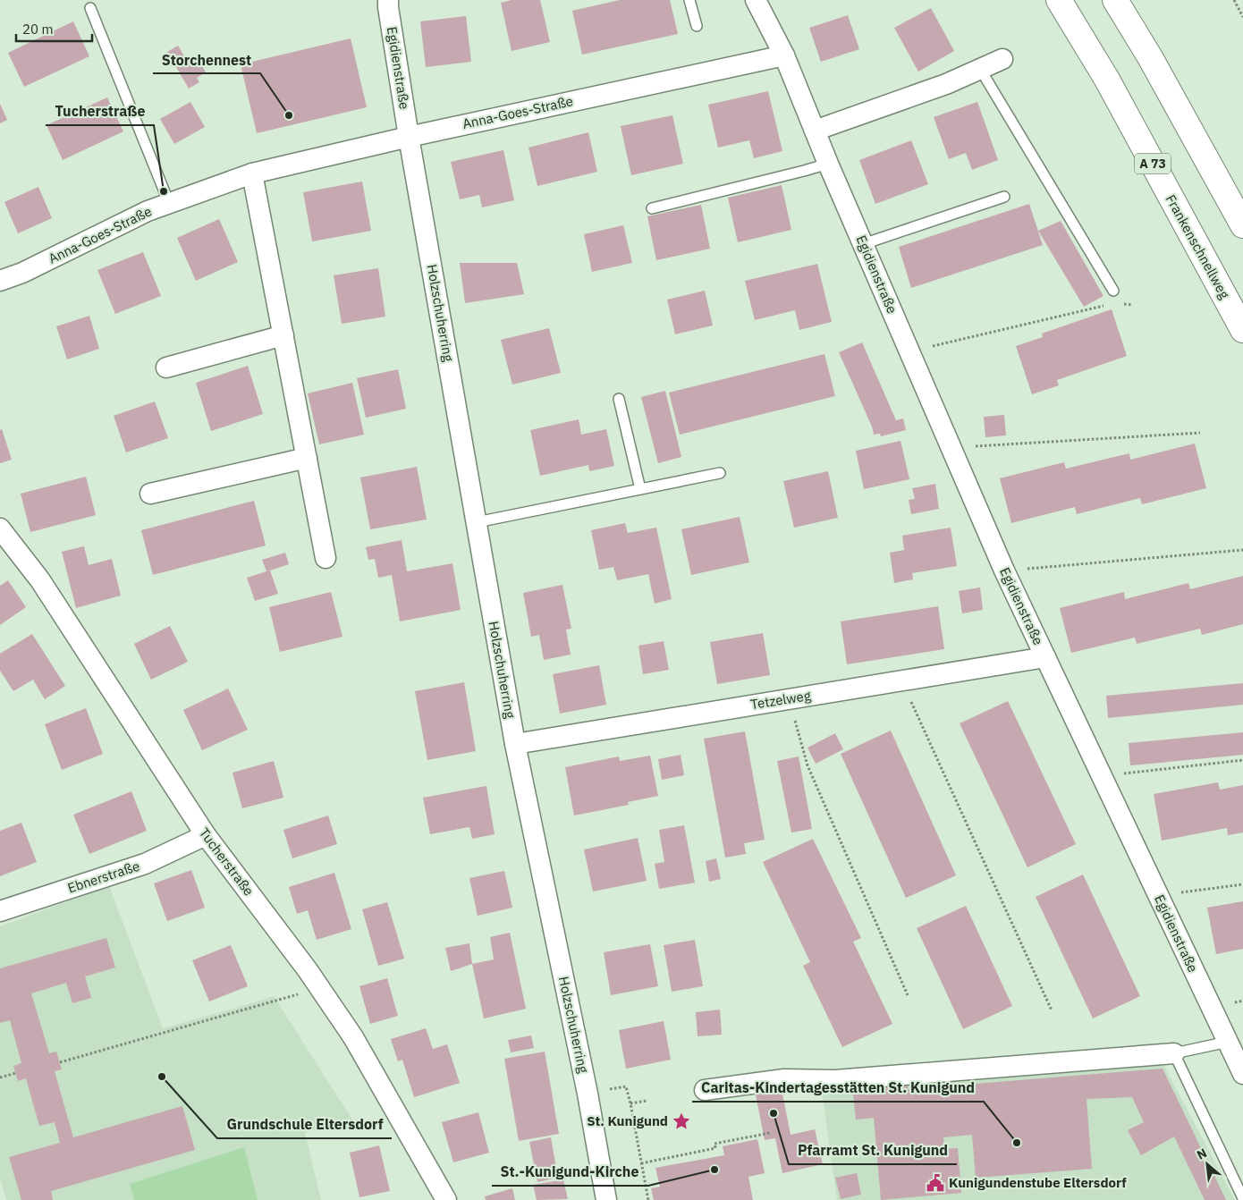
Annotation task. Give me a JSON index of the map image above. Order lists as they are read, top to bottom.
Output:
{
  "streets": {
    "highway": ["A 73", "Frankenschnellweg"],
    "street": [
      "Egidienstraße",
      "Anna-Goes-Straße",
      "Holzschuherring",
      "Tetzelweg",
      "Tucherstraße",
      "Ebnerstraße"
    ]
  },
  "crossings": [
    ["Egidienstraße", "Anna-Goes-Straße"],
    ["Egidienstraße", "Holzschuherring"],
    ["Egidienstraße", "Tetzelweg"],
    ["Anna-Goes-Straße", "Holzschuherring"],
    ["Holzschuherring", "Tetzelweg"],
    ["Tucherstraße", "Ebnerstraße"]
  ],
  "places": {
    "other": [
      "Storchennest",
      "Tucherstraße",
      "Grundschule Eltersdorf",
      "Pfarramt St. Kunigund",
      "Caritas-Kindertagesstätten St. Kunigund",
      "St.-Kunigund-Kirche"
    ],
    "place": ["St. Kunigund"],
    "public building": ["Kunigundenstube Eltersdorf"]
  },
  "scale_bar": "20 m",
  "north": "top left"
}
